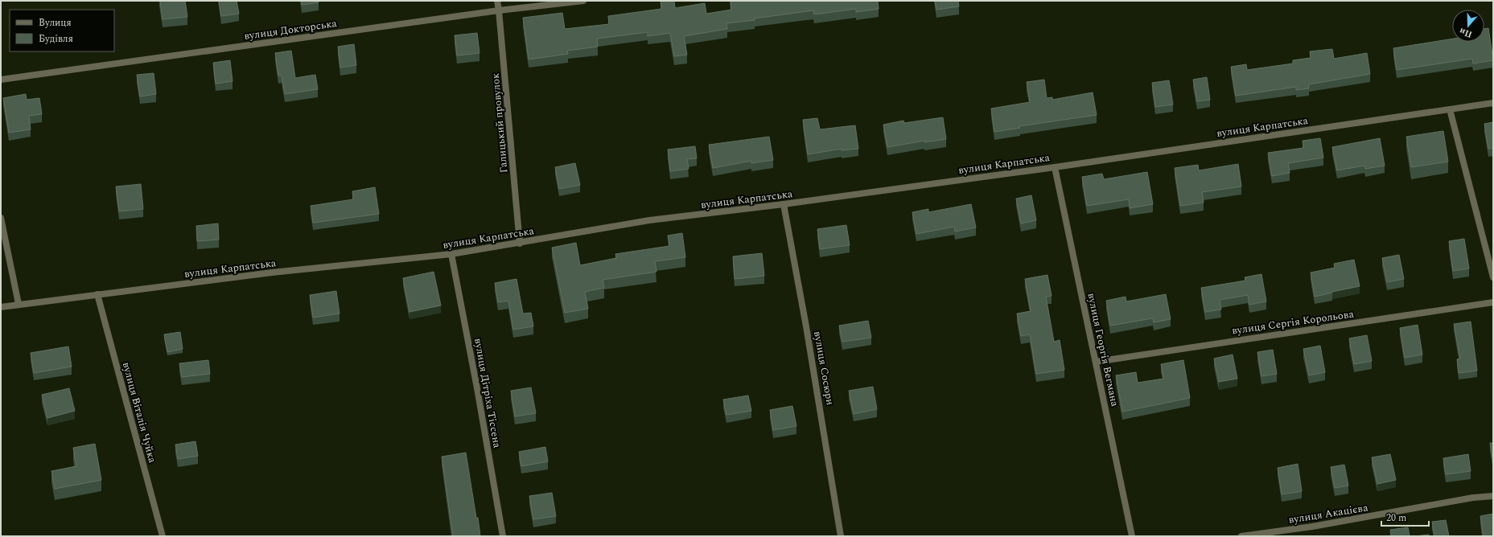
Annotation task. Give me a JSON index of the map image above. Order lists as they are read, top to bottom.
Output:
{
  "streets": {
    "street": [
      "вулиця Докторська",
      "Галицький провулок",
      "вулиця Карпатська",
      "вулиця Сергія Корольова",
      "вулиця Георгія Вегмана",
      "вулиця Сосюри",
      "вулиця Дітріха Тіссена",
      "вулиця Віталія Чуйка",
      "вулиця Акацієва"
    ]
  },
  "crossings": [
    ["вулиця Докторська", "Галицький провулок"],
    ["Галицький провулок", "вулиця Карпатська"],
    ["вулиця Карпатська", "вулиця Георгія Вегмана"],
    ["вулиця Карпатська", "вулиця Сосюри"],
    ["вулиця Карпатська", "вулиця Дітріха Тіссена"],
    ["вулиця Карпатська", "вулиця Віталія Чуйка"],
    ["вулиця Сергія Корольова", "вулиця Георгія Вегмана"]
  ],
  "legend": ["Вулиця", "Будівля"],
  "scale_bar": "20 m",
  "north": "bottom"
}
